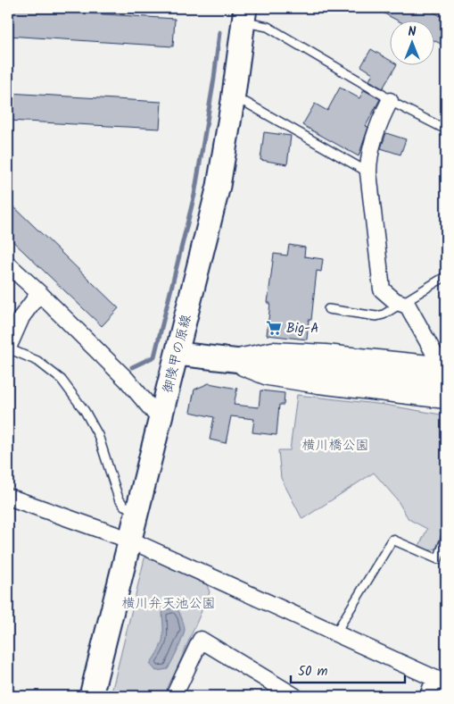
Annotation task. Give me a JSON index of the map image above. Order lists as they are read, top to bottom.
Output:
{
  "streets": {
    "street": ["御陵甲の原線"]
  },
  "parks": ["横川橋公園", "横川弁天池公園"],
  "places": {
    "supermarket": ["Big-A"]
  },
  "scale_bar": "50 m",
  "north": "top"
}
